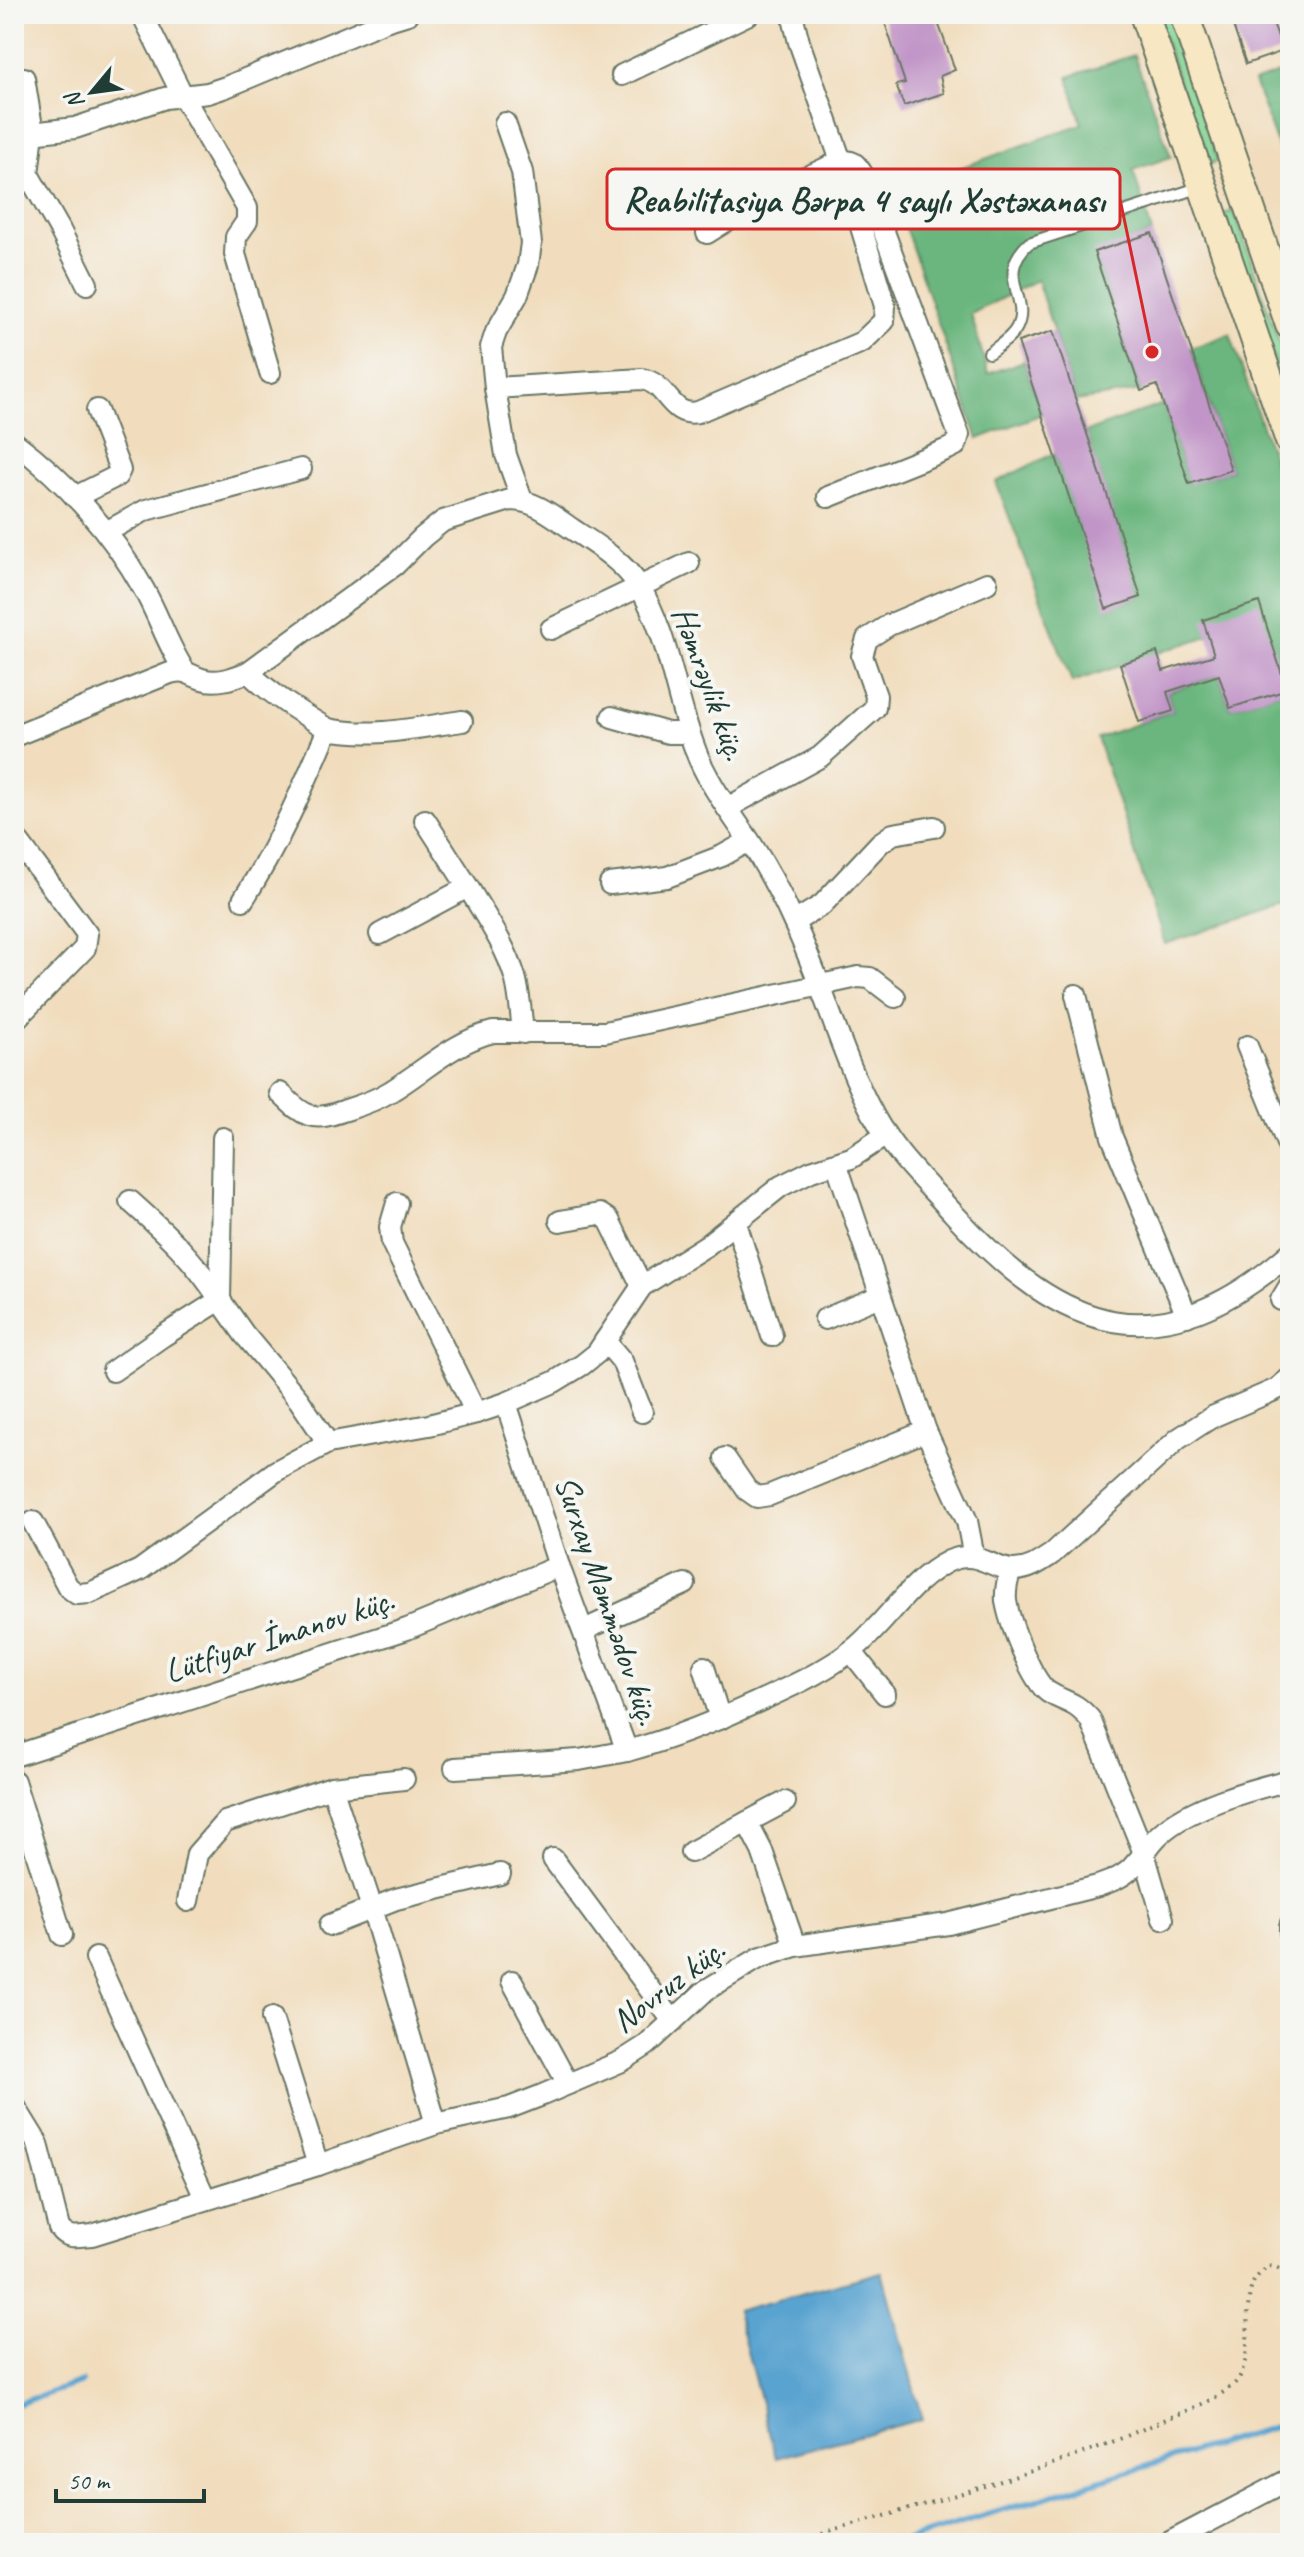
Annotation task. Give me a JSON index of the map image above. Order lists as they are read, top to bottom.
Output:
{
  "streets": {
    "street": [
      "Həmrəylik küç.",
      "Surxay Məmmədov küç.",
      "Lütfiyar İmanov küç.",
      "Novruz küç."
    ]
  },
  "crossings": [
    ["Surxay Məmmədov küç.", "Lütfiyar İmanov küç."]
  ],
  "places": ["Reabilitasiya Bәrpa 4 saylı Xəstəxanası"],
  "scale_bar": "50 m",
  "north": "bottom left"
}
